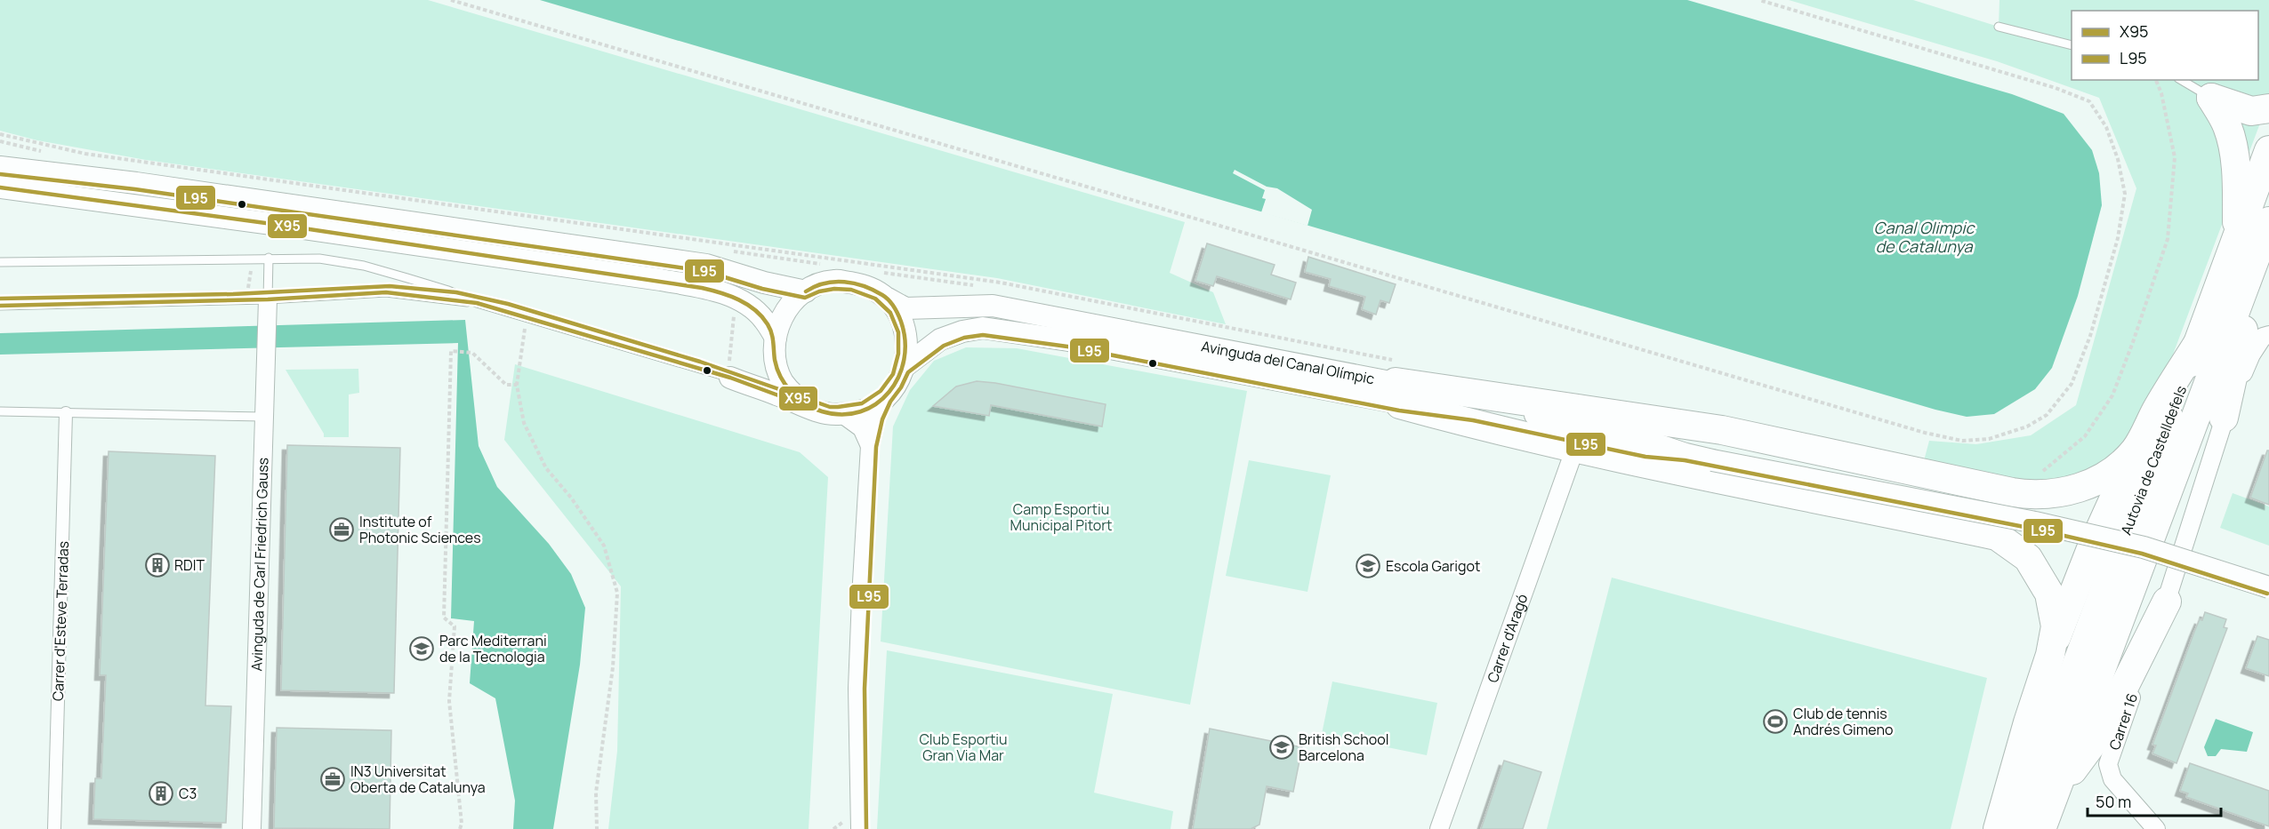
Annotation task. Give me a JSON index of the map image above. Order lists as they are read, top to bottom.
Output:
{
  "streets": {
    "highway": ["Autovia de Castelldefels"],
    "street": [
      "Avinguda del Canal Olímpic",
      "Avinguda de Carl Friedrich Gauss",
      "Carrer d'Esteve Terradas",
      "Carrer d'Aragó",
      "Carrer 16"
    ]
  },
  "water": ["Canal Olimpic de Catalunya"],
  "parks": ["Camp Esportiu Municipal Pitort", "Club Esportiu Gran Via Mar"],
  "places": {
    "office": ["Institute of Photonic Sciences", "IN3 Universitat Oberta de Catalunya"],
    "building": ["RDIT", "C3"],
    "school or university": ["Escola Garigot", "Parc Mediterrani de la Tecnologia", "British School Barcelona"],
    "sports": ["Club de tennis Andrés Gimeno"]
  },
  "lines": ["transit line L95", "transit line X95"],
  "legend": ["X95", "L95"],
  "scale_bar": "50 m"
}
